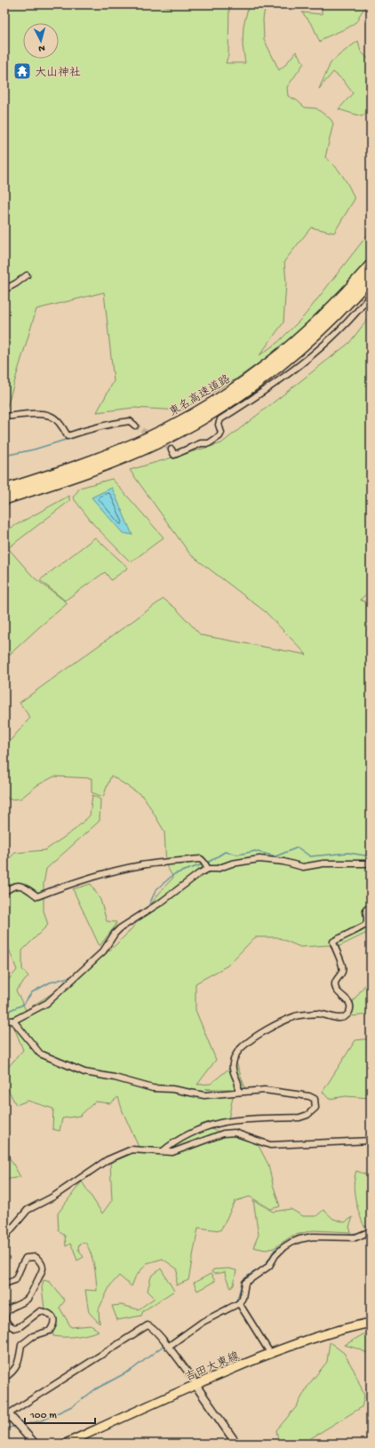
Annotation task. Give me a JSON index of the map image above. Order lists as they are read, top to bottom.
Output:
{
  "streets": {
    "highway": ["東名高速道路"],
    "main road": ["吉田大東線"]
  },
  "places": {
    "temple": ["大山神社"]
  },
  "scale_bar": "100 m",
  "north": "bottom"
}
